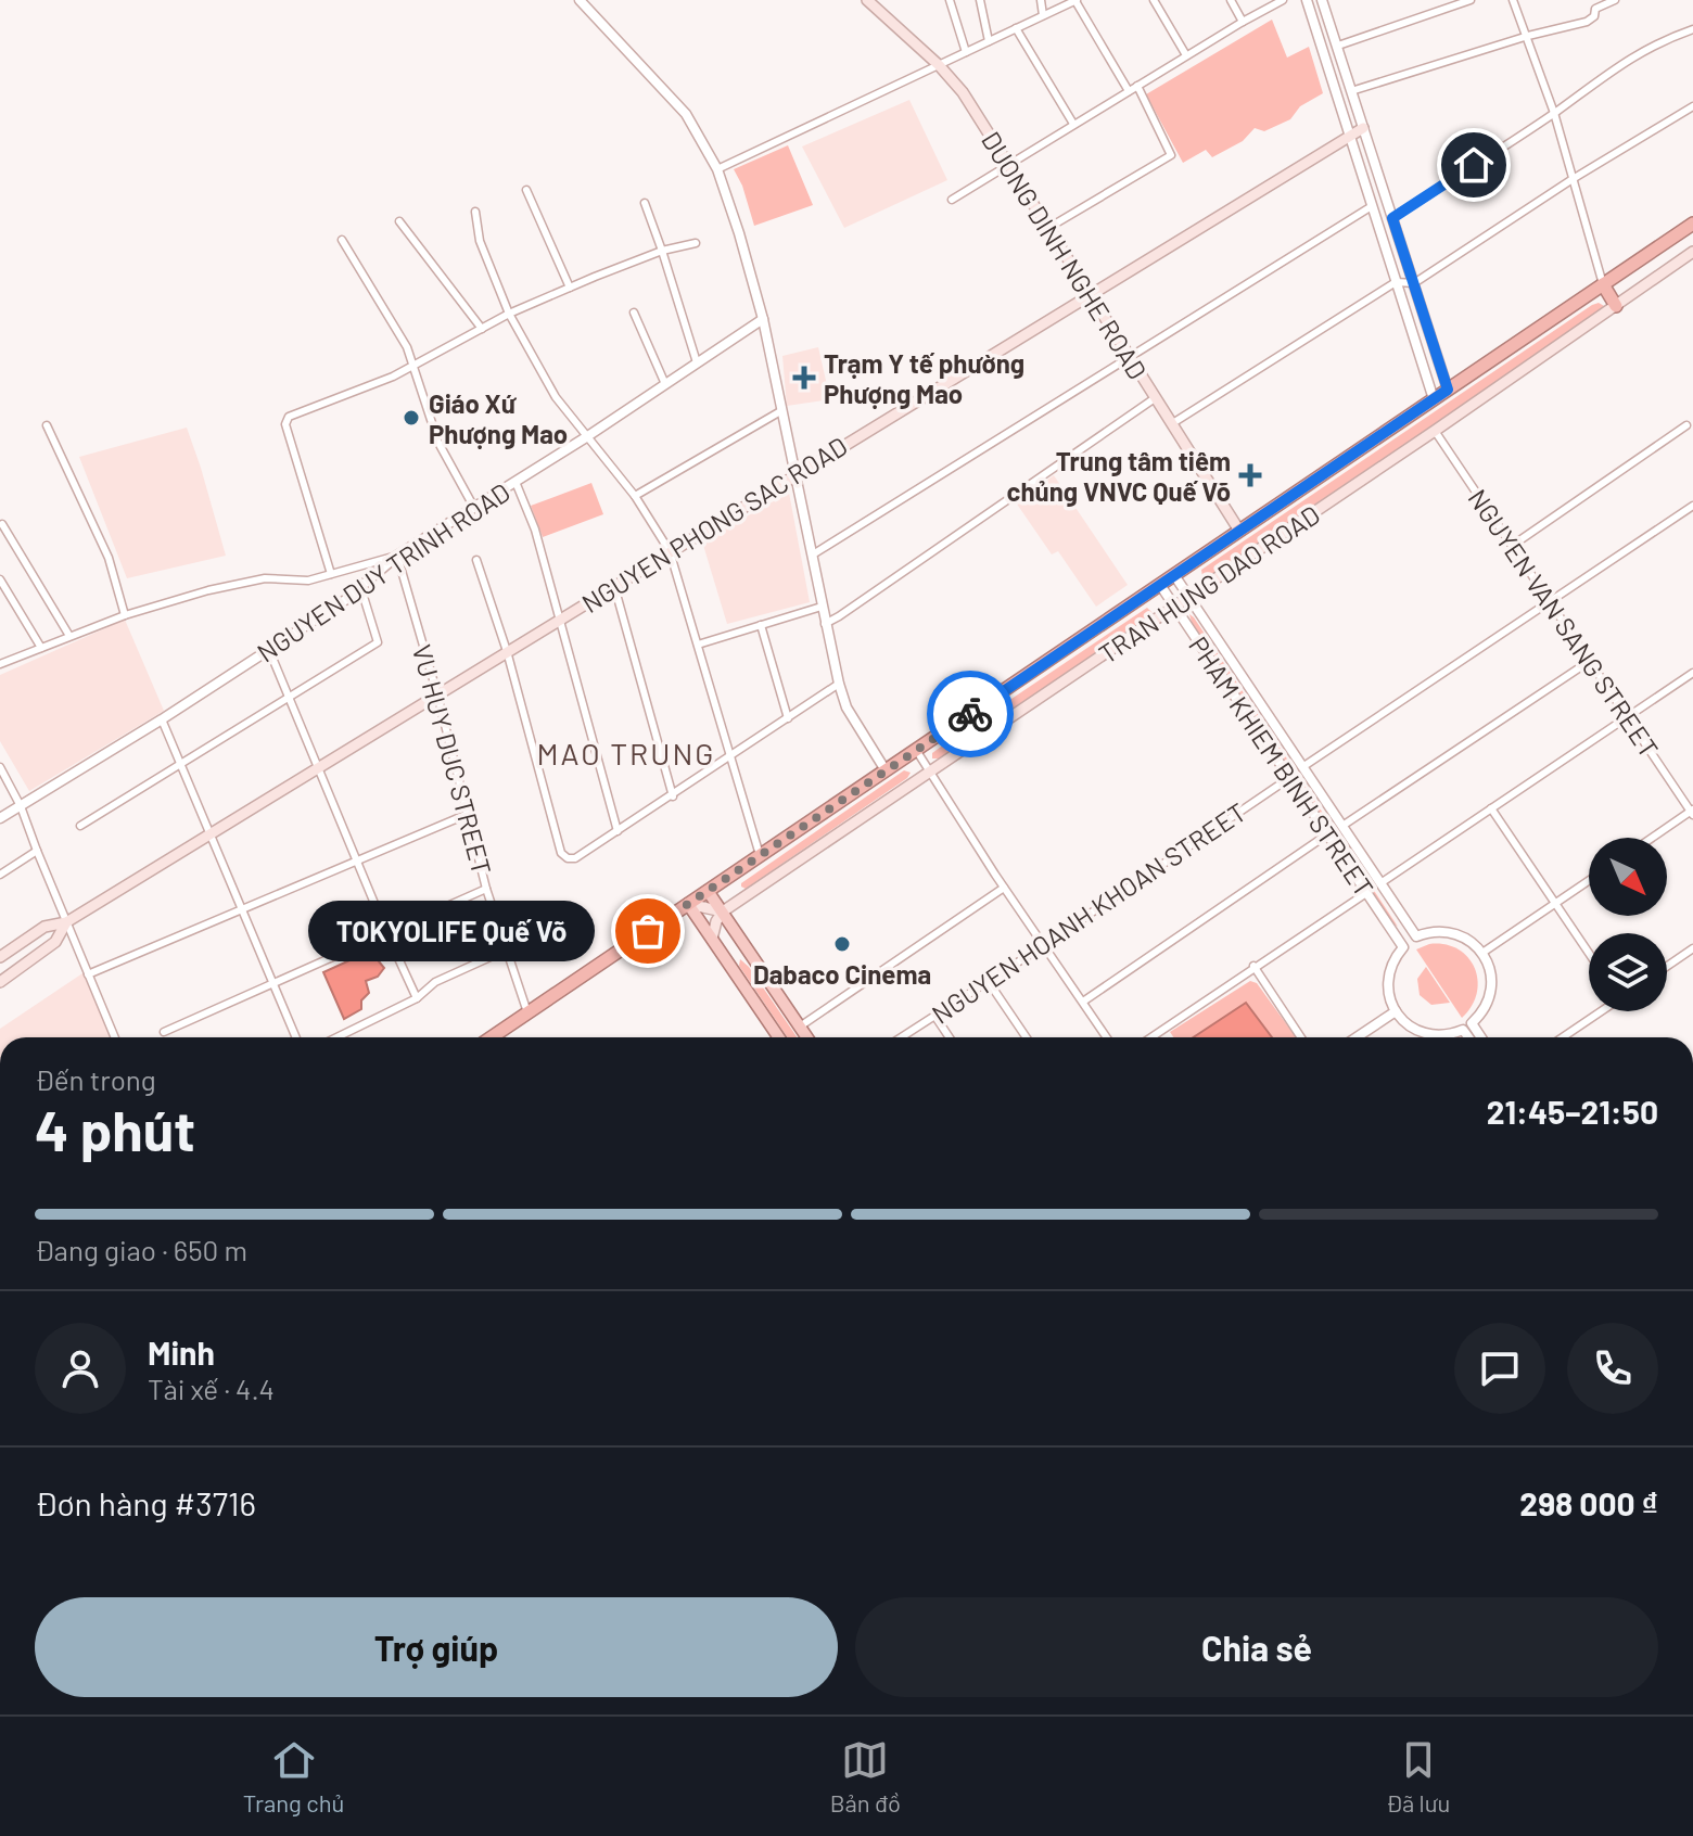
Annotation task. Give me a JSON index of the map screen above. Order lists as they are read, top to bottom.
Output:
{
  "streets": {
    "highway": ["TRAN HUNG DAO ROAD"],
    "main road": ["DUONG DINH NGHE ROAD", "NGUYEN PHONG SAC ROAD"],
    "street": [
      "NGUYEN DUY TRINH ROAD",
      "NGUYEN VAN SANG STREET",
      "VU HUY DUC STREET",
      "PHAM KHIEM BINH STREET",
      "NGUYEN HOANH KHOAN STREET"
    ]
  },
  "crossings": [
    ["DUONG DINH NGHE ROAD", "NGUYEN PHONG SAC ROAD"],
    ["DUONG DINH NGHE ROAD", "TRAN HUNG DAO ROAD"],
    ["NGUYEN PHONG SAC ROAD", "VU HUY DUC STREET"],
    ["NGUYEN DUY TRINH ROAD", "VU HUY DUC STREET"],
    ["TRAN HUNG DAO ROAD", "NGUYEN VAN SANG STREET"],
    ["TRAN HUNG DAO ROAD", "VU HUY DUC STREET"],
    ["TRAN HUNG DAO ROAD", "PHAM KHIEM BINH STREET"],
    ["PHAM KHIEM BINH STREET", "NGUYEN HOANH KHOAN STREET"]
  ],
  "districts": ["MAO TRUNG"],
  "places": {
    "health": ["Trạm Y tế phường Phượng Mao", "Trung tâm tiêm chủng VNVC Quế Võ"],
    "other": ["Giáo Xứ Phượng Mao", "TOKYOLIFE Quế Võ", "Dabaco Cinema"]
  },
  "north": "bottom right",
  "page": {
    "bubble": "TOKYOLIFE Quế Võ",
    "heading": ["4 phút", "Đến trong", "21:45–21:50"],
    "panel": [
      "Minh",
      "Tài xế · 4.4",
      "Đơn hàng #3716",
      "298 000 ₫"
    ],
    "bar": "Đang giao · 650 m",
    "buttons": ["Trợ giúp", "Chia sẻ"],
    "tabs": ["Trang chủ", "Bản đồ", "Đã lưu"]
  }
}
